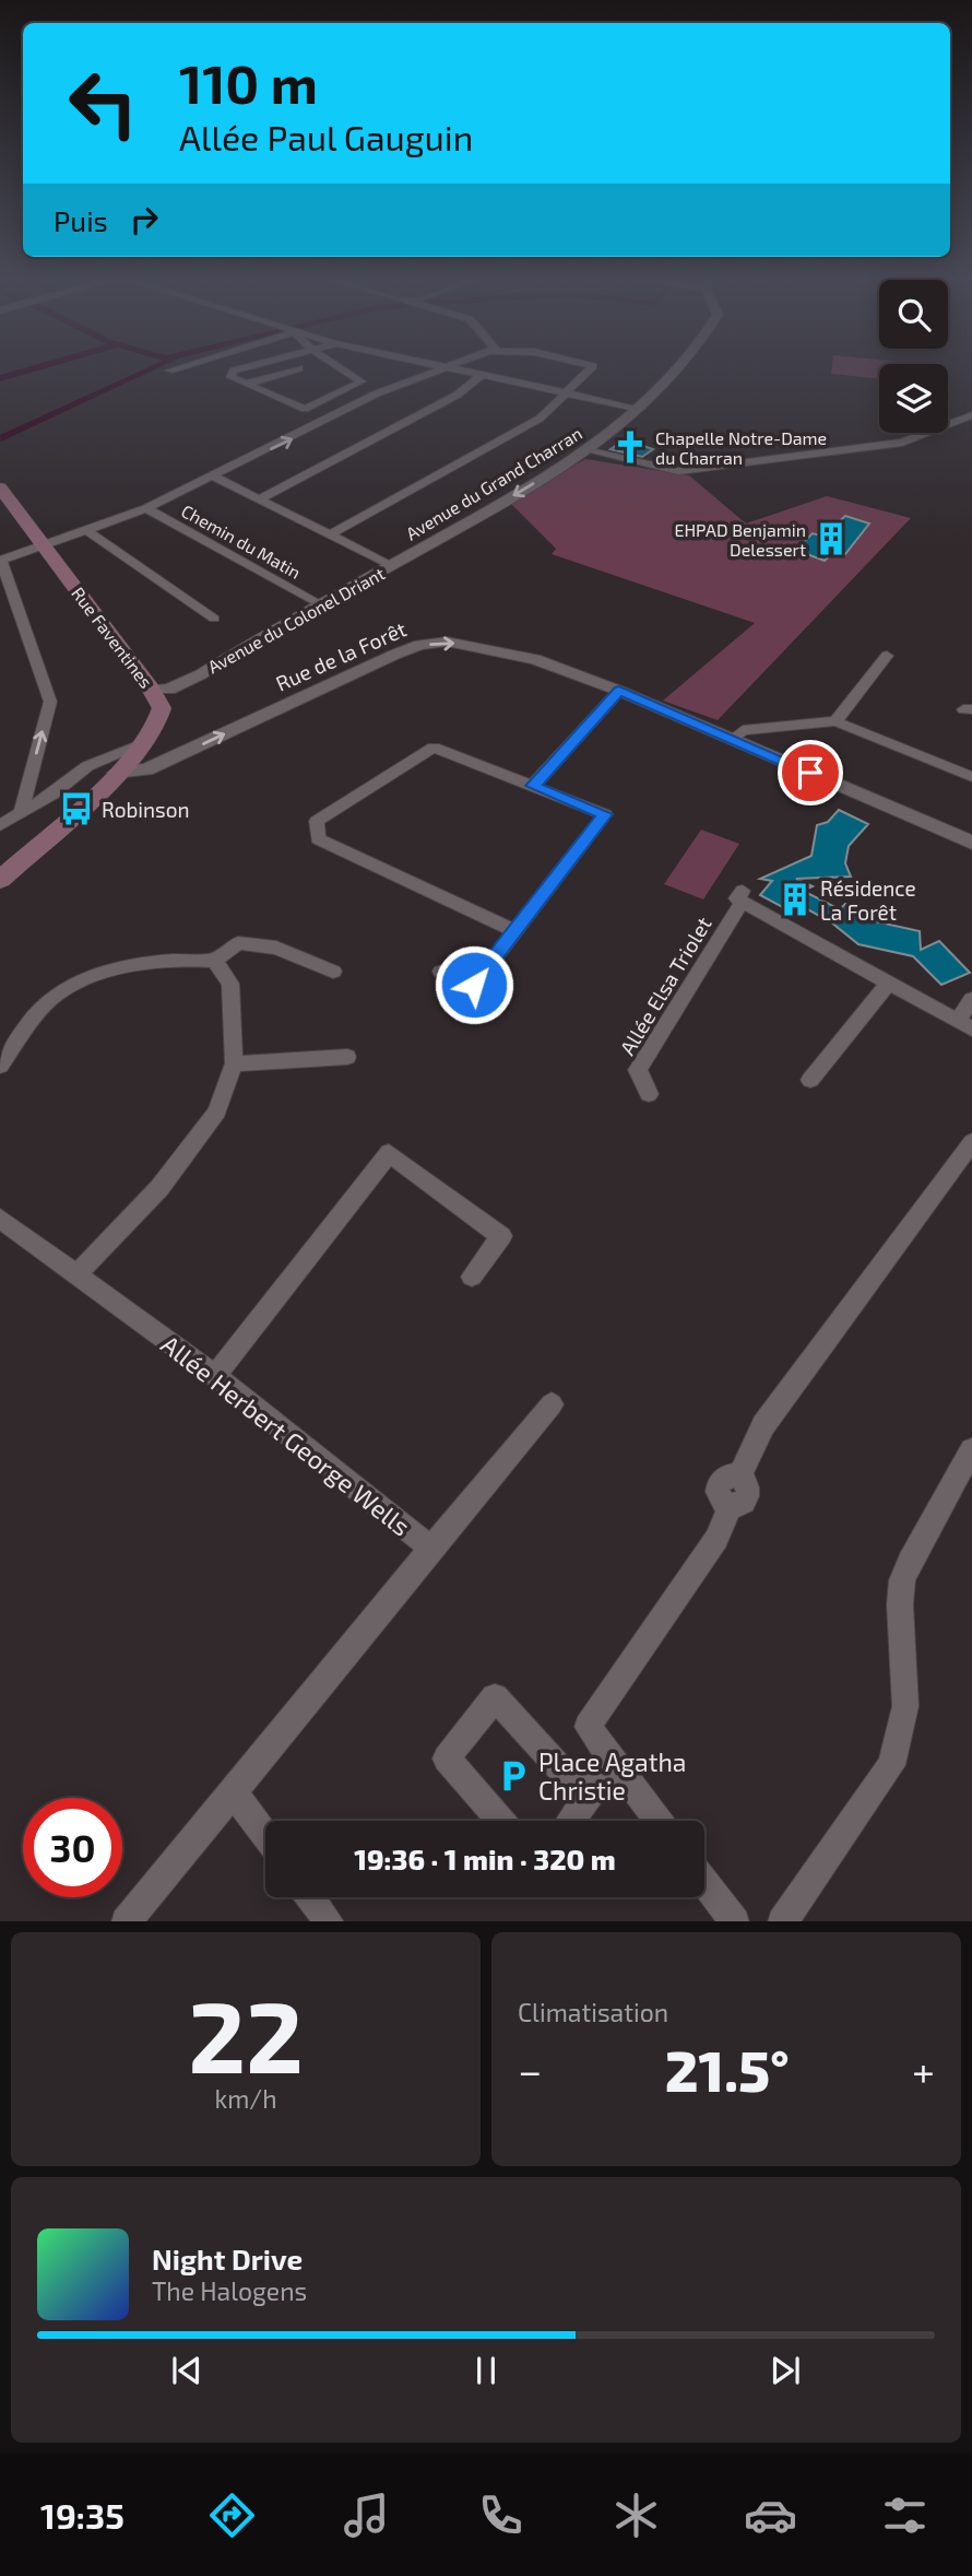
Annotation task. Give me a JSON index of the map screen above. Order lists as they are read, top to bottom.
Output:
{
  "streets": {
    "main road": ["Rue Faventines"],
    "street": [
      "Avenue du Grand Charran",
      "Chemin du Matin",
      "Avenue du Colonel Driant",
      "Rue de la Forêt",
      "Allée Elsa Triolet",
      "Allée Herbert George Wells"
    ]
  },
  "crossings": [
    ["Avenue du Grand Charran", "Avenue du Colonel Driant"],
    ["Chemin du Matin", "Avenue du Colonel Driant"],
    ["Avenue du Colonel Driant", "Rue Faventines"],
    ["Rue Faventines", "Rue de la Forêt"]
  ],
  "places": {
    "church": ["Chapelle Notre-Dame du Charran"],
    "building": ["EHPAD Benjamin Delessert", "Résidence La Forêt"],
    "bus stop": ["Robinson"],
    "parking": ["Place Agatha Christie"]
  },
  "page": {
    "turn": ["110 m", "Allée Paul Gauguin"],
    "then": "Puis",
    "limit": "30",
    "trip": "19:36 · 1 min · 320 m",
    "tile": [
      ["22", "km/h"],
      "Climatisation"
    ],
    "heat": ["−", "21.5°", "+"],
    "song": ["Night Drive", "The Halogens"],
    "tabs": "19:35"
  }
}
